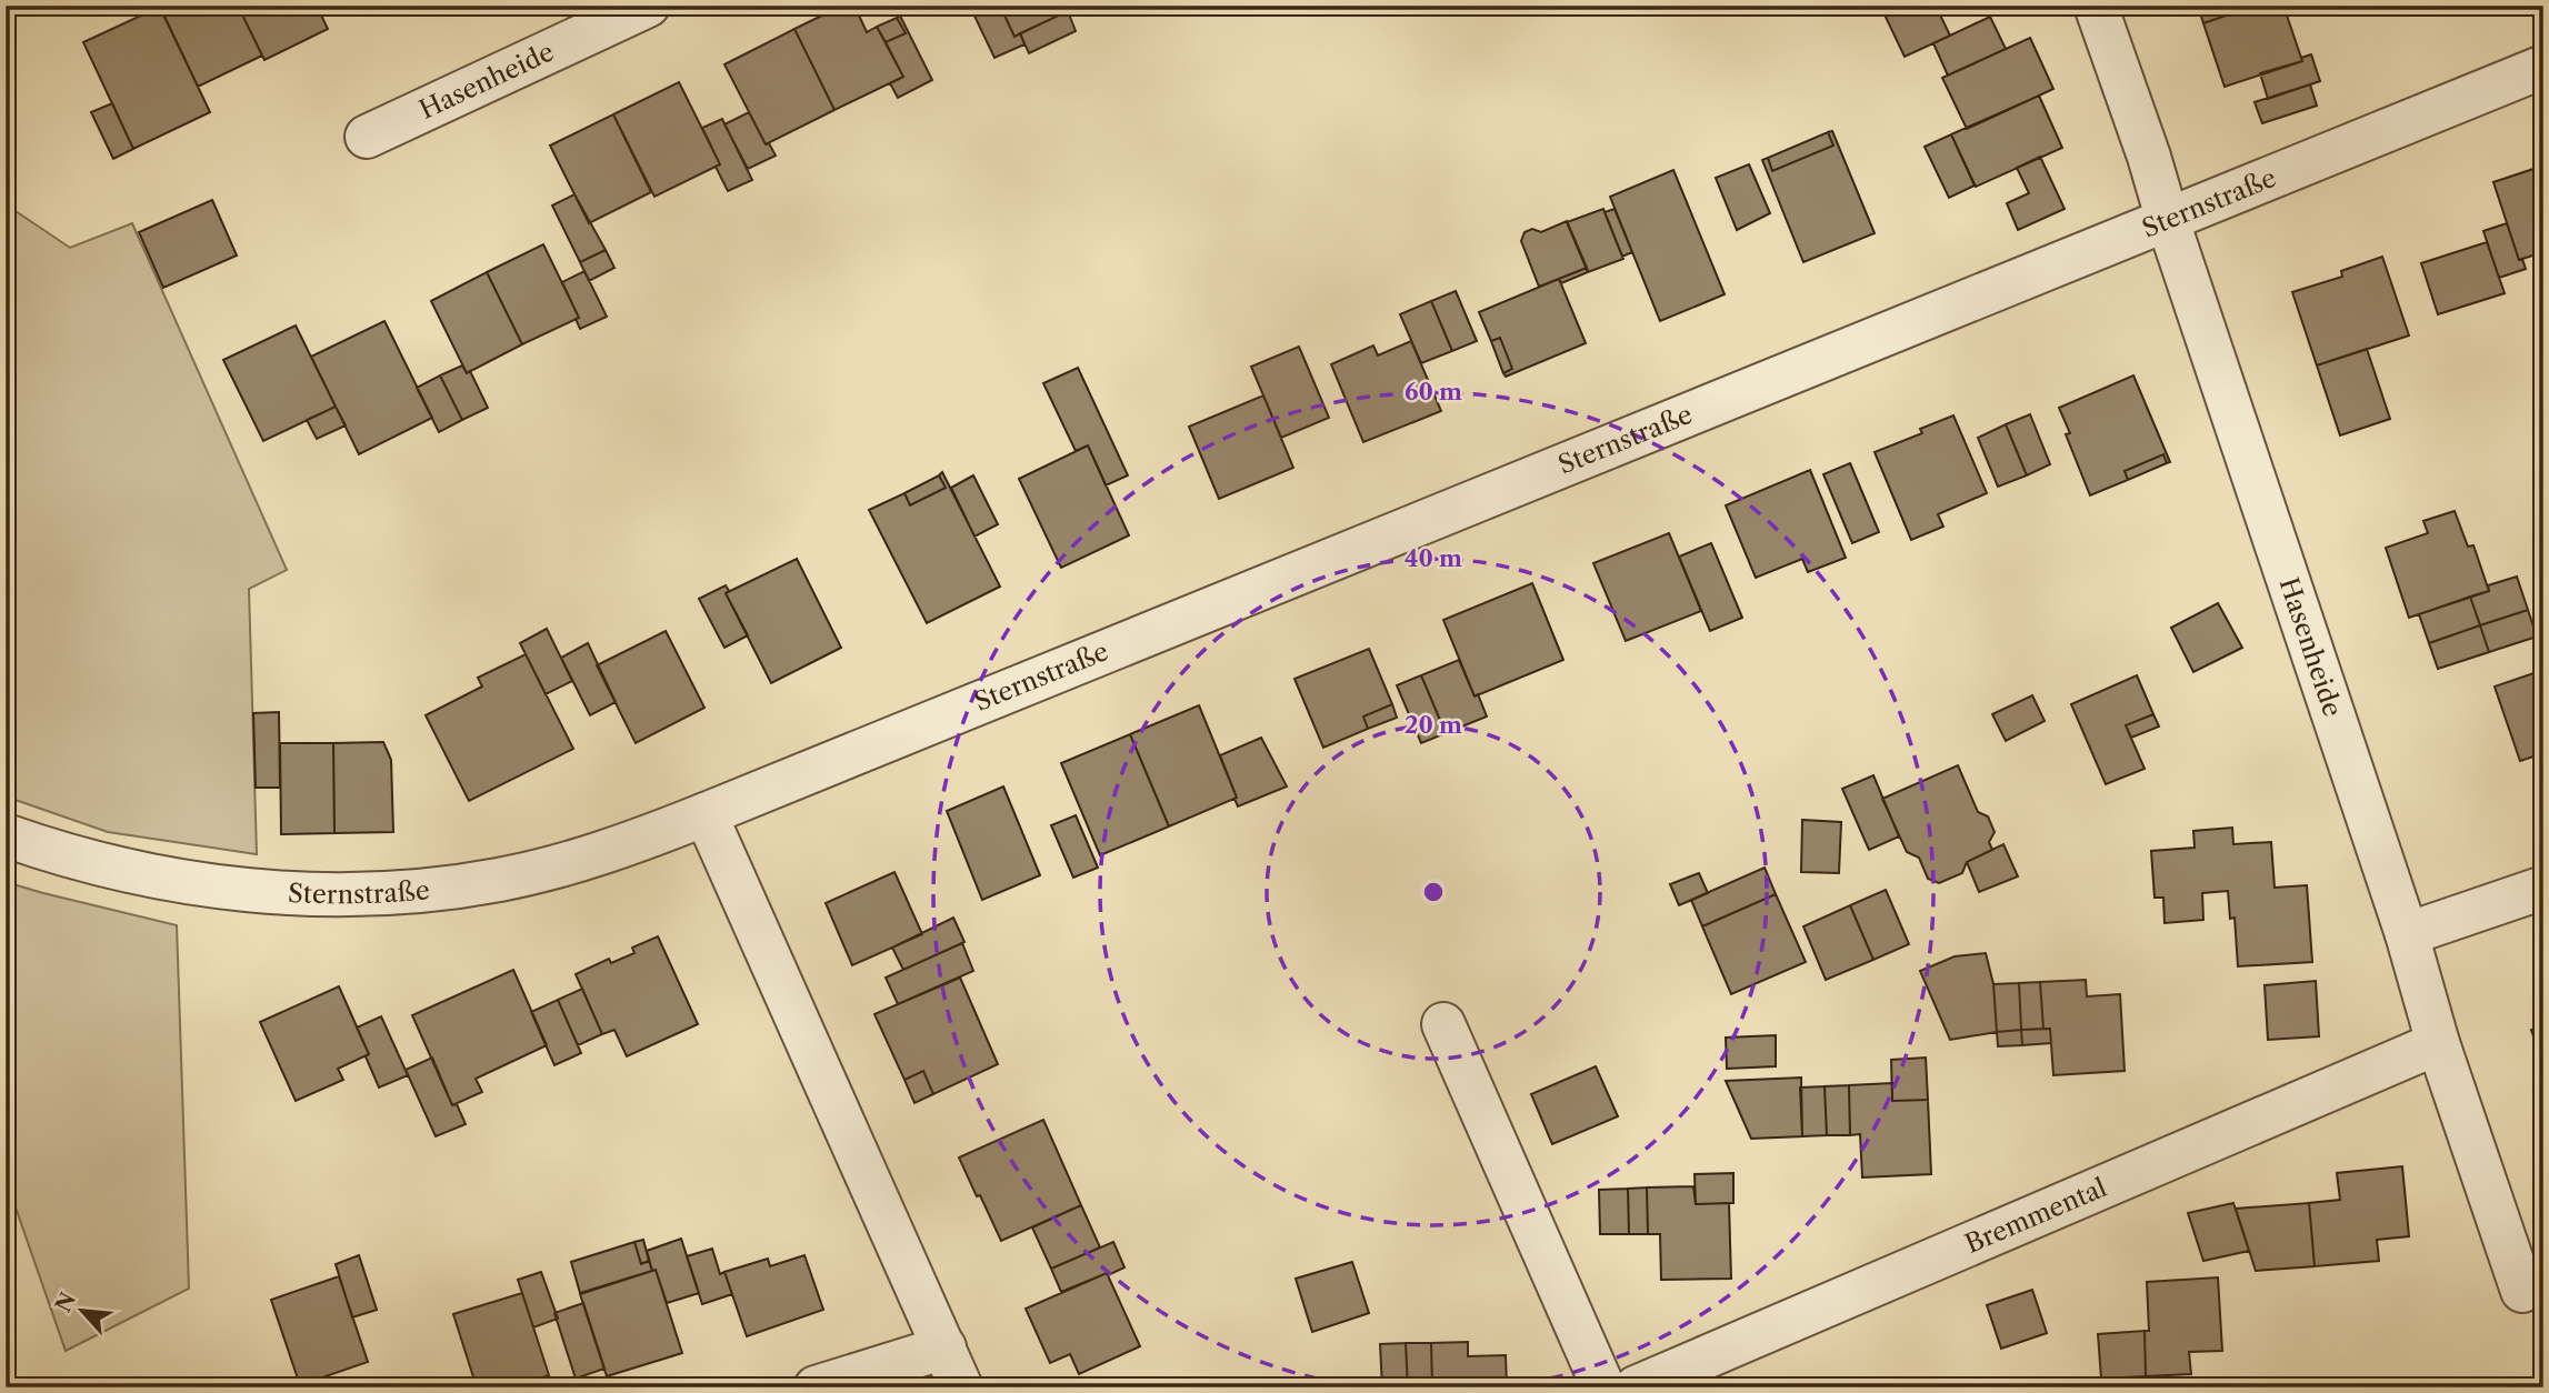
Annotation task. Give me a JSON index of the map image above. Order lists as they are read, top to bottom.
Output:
{
  "streets": {
    "street": ["Hasenheide", "Sternstraße", "Bremmental"]
  },
  "crossings": [
    ["Hasenheide", "Sternstraße"],
    ["Hasenheide", "Bremmental"]
  ],
  "north": "top left",
  "rings": ["60 m", "40 m", "20 m"]
}
